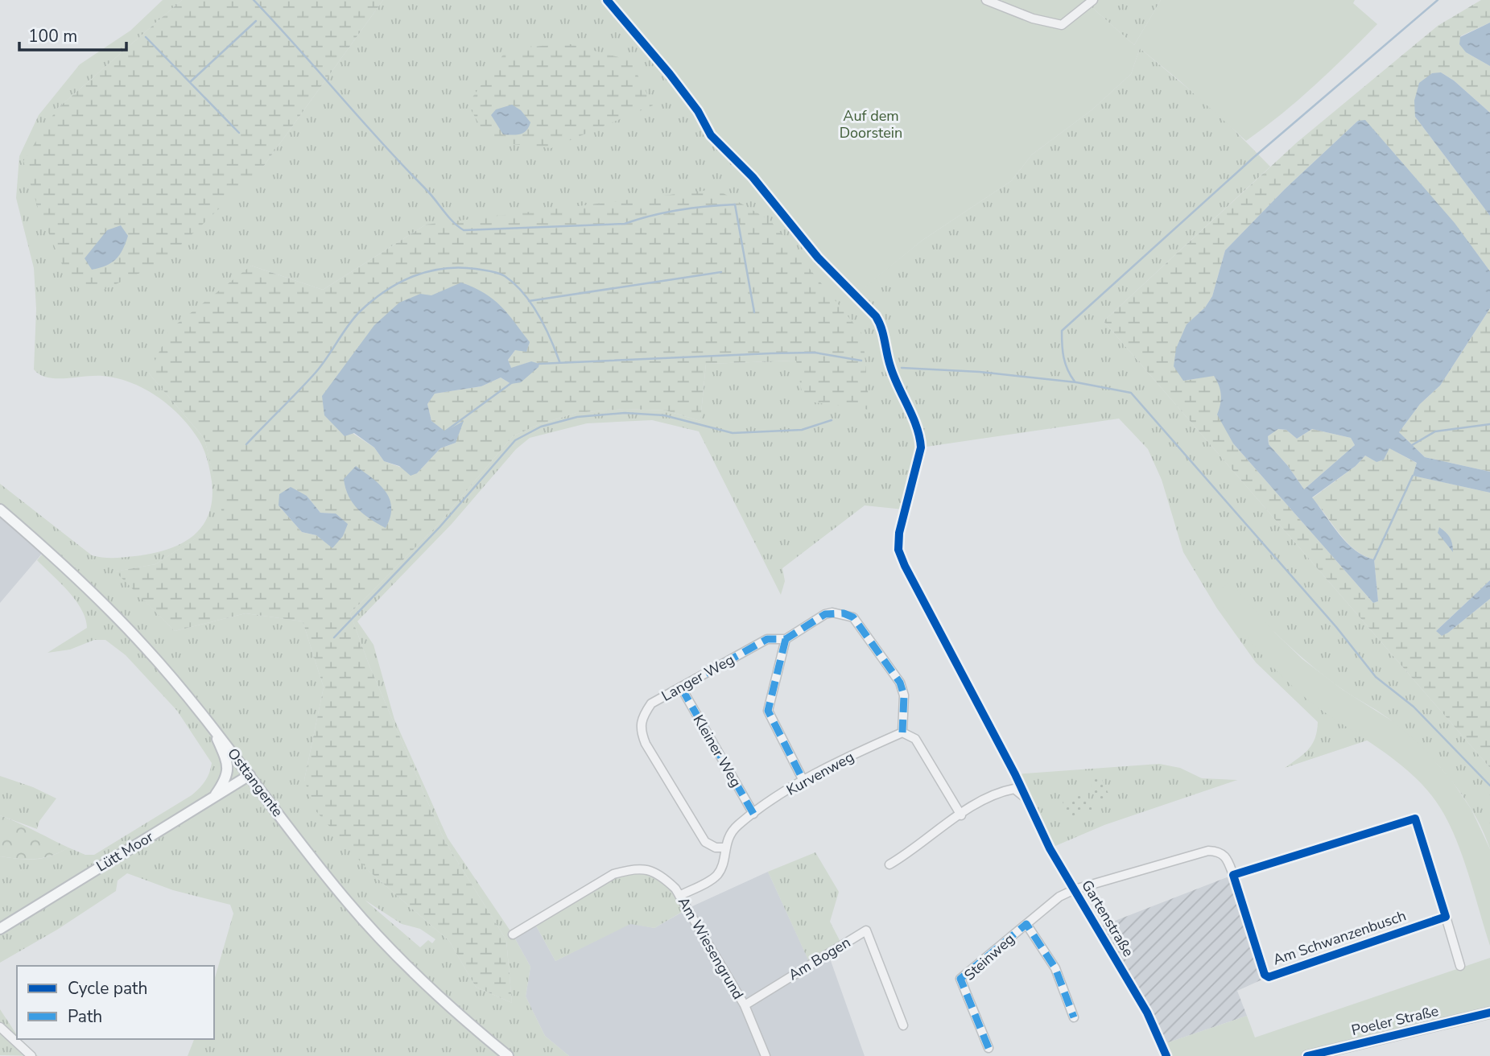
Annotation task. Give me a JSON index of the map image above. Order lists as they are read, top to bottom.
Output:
{
  "streets": {
    "main road": ["Osttangente", "Lütt Moor", "Poeler Straße"],
    "street": [
      "Langer Weg",
      "Kleiner Weg",
      "Kurvenweg",
      "Gartenstraße",
      "Am Schwanzenbusch",
      "Am Wiesengrund",
      "Steinweg",
      "Am Bogen"
    ]
  },
  "crossings": [
    ["Langer Weg", "Kleiner Weg"],
    ["Langer Weg", "Kurvenweg"],
    ["Kleiner Weg", "Kurvenweg"],
    ["Kurvenweg", "Am Wiesengrund"],
    ["Osttangente", "Lütt Moor"],
    ["Gartenstraße", "Am Schwanzenbusch"],
    ["Gartenstraße", "Steinweg"],
    ["Am Schwanzenbusch", "Steinweg"],
    ["Am Wiesengrund", "Am Bogen"]
  ],
  "parks": ["Auf dem Doorstein"],
  "legend": ["Cycle path", "Path"],
  "scale_bar": "100 m"
}
